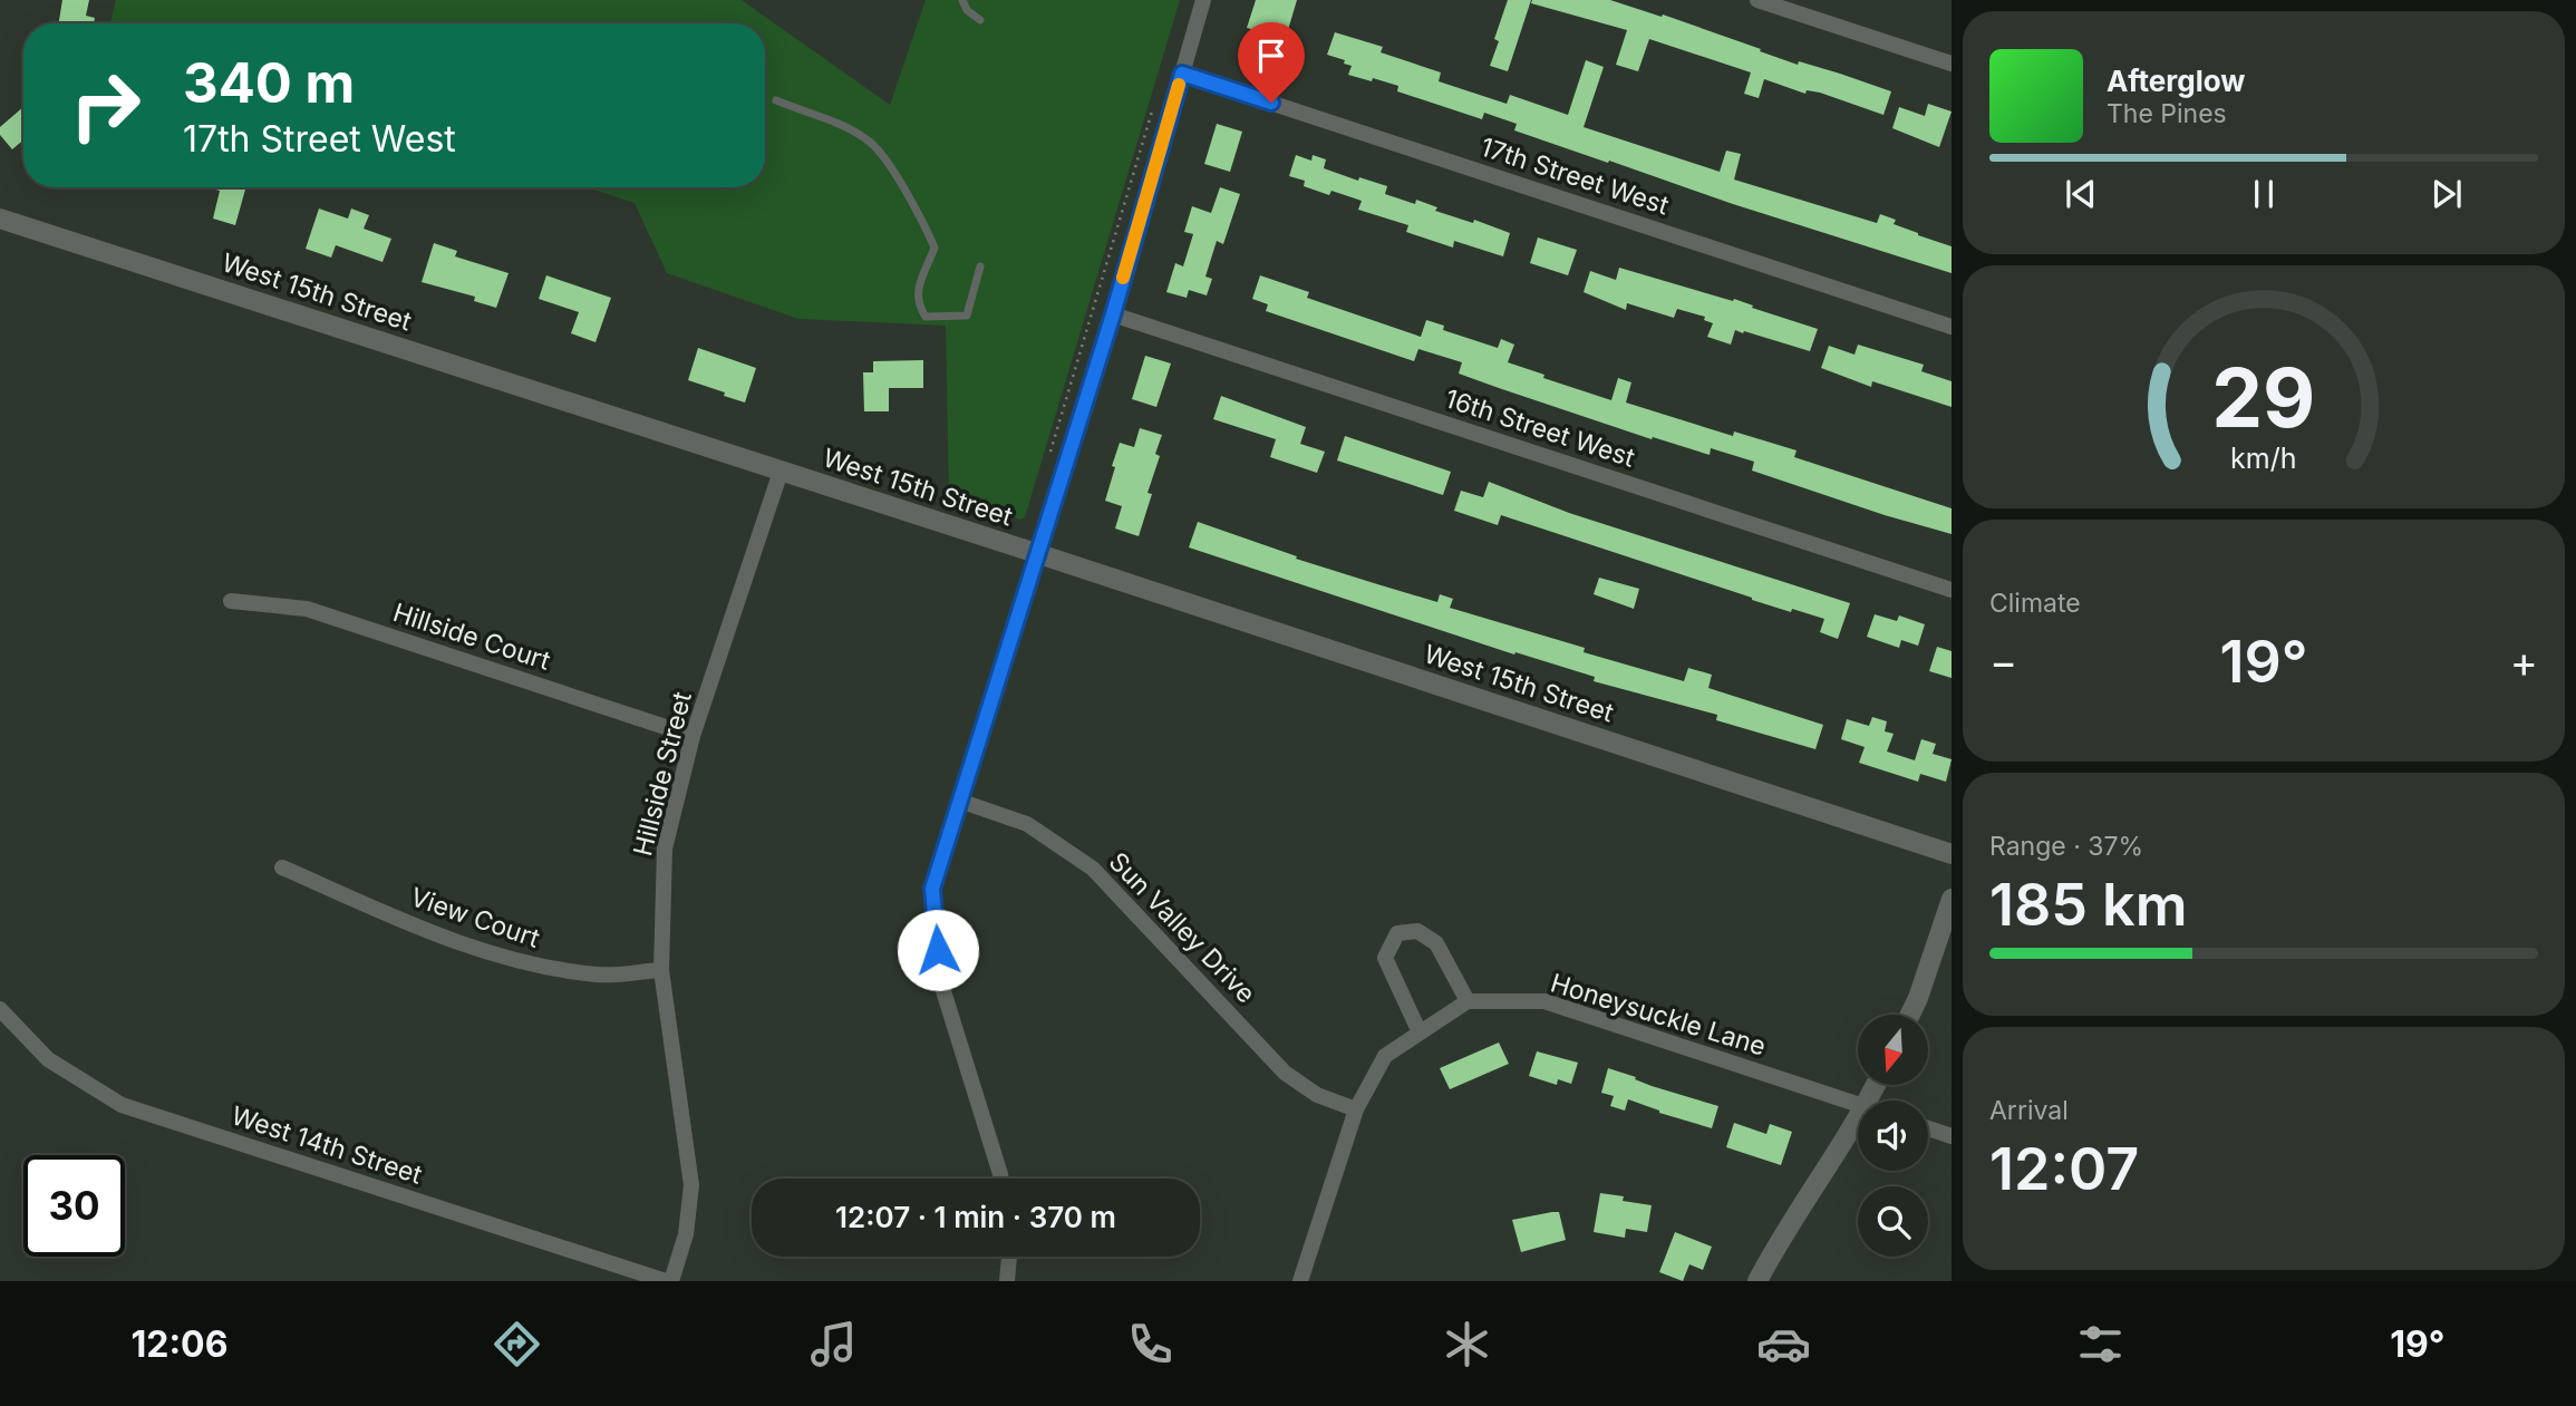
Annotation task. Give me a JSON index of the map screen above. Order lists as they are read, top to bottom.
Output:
{
  "streets": {
    "street": [
      "17th Street West",
      "West 15th Street",
      "16th Street West",
      "Hillside Court",
      "Hillside Street",
      "View Court",
      "Sun Valley Drive",
      "Honeysuckle Lane",
      "West 14th Street"
    ]
  },
  "crossings": [
    ["West 15th Street", "Hillside Street"],
    ["Hillside Court", "Hillside Street"],
    ["Hillside Street", "View Court"],
    ["Hillside Street", "West 14th Street"]
  ],
  "north": "bottom",
  "page": {
    "turn": ["340 m", "17th Street West"],
    "song": ["Afterglow", "The Pines"],
    "tile": [
      "Climate",
      ["Range · 37%", "185 km"],
      ["Arrival", "12:07"]
    ],
    "heat": ["−", "19°", "+"],
    "limit": "30",
    "trip": "12:07 · 1 min · 370 m",
    "tabs": ["12:06", "19°"],
    "gauge": ["29", "km/h"]
  }
}
